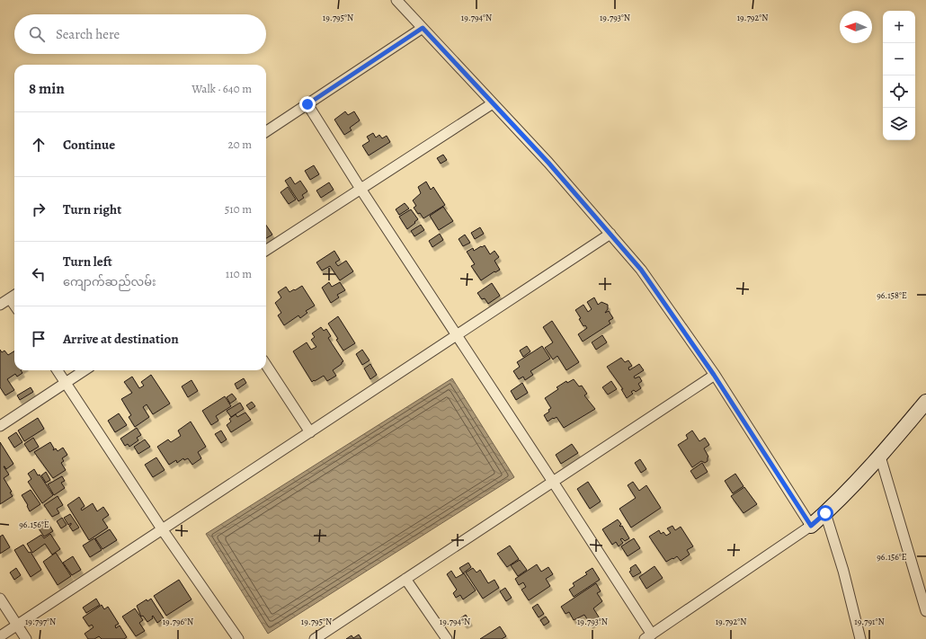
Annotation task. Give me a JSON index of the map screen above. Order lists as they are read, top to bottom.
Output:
{
  "north": "left",
  "page": {
    "map_buttons": ["+", "−"],
    "search": "Search here",
    "heading": ["8 min", "Walk · 640 m"],
    "list": [
      ["Continue", "20 m"],
      ["Turn right", "510 m"],
      ["Turn left", "ကျောက်ဆည်လမ်း", "110 m"],
      "Arrive at destination"
    ]
  },
  "coordinates": [
    "19.795°N",
    "19.794°N",
    "19.793°N",
    "19.792°N",
    "96.158°E",
    "96.156°E",
    "19.797°N",
    "19.796°N",
    "19.791°N"
  ]
}
